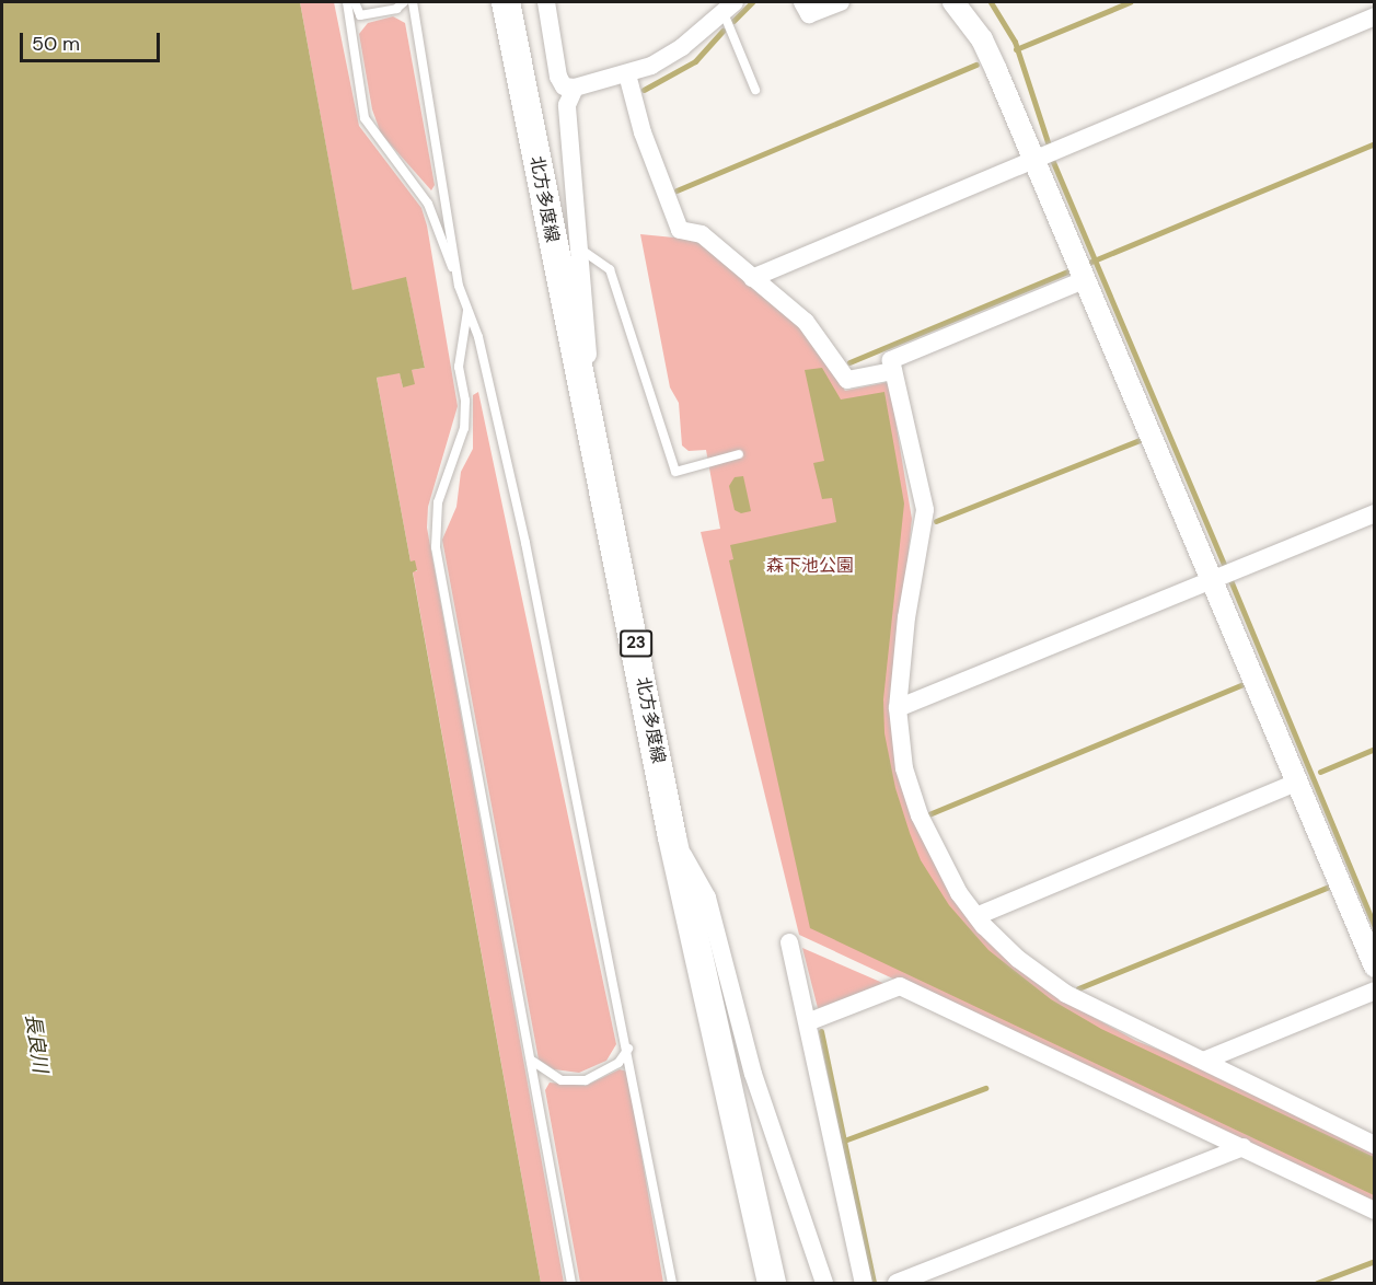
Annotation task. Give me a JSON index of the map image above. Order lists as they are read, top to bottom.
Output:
{
  "streets": {
    "main road": ["北方多度線", "23"]
  },
  "water": ["長良川"],
  "parks": ["森下池公園"],
  "scale_bar": "50 m"
}
